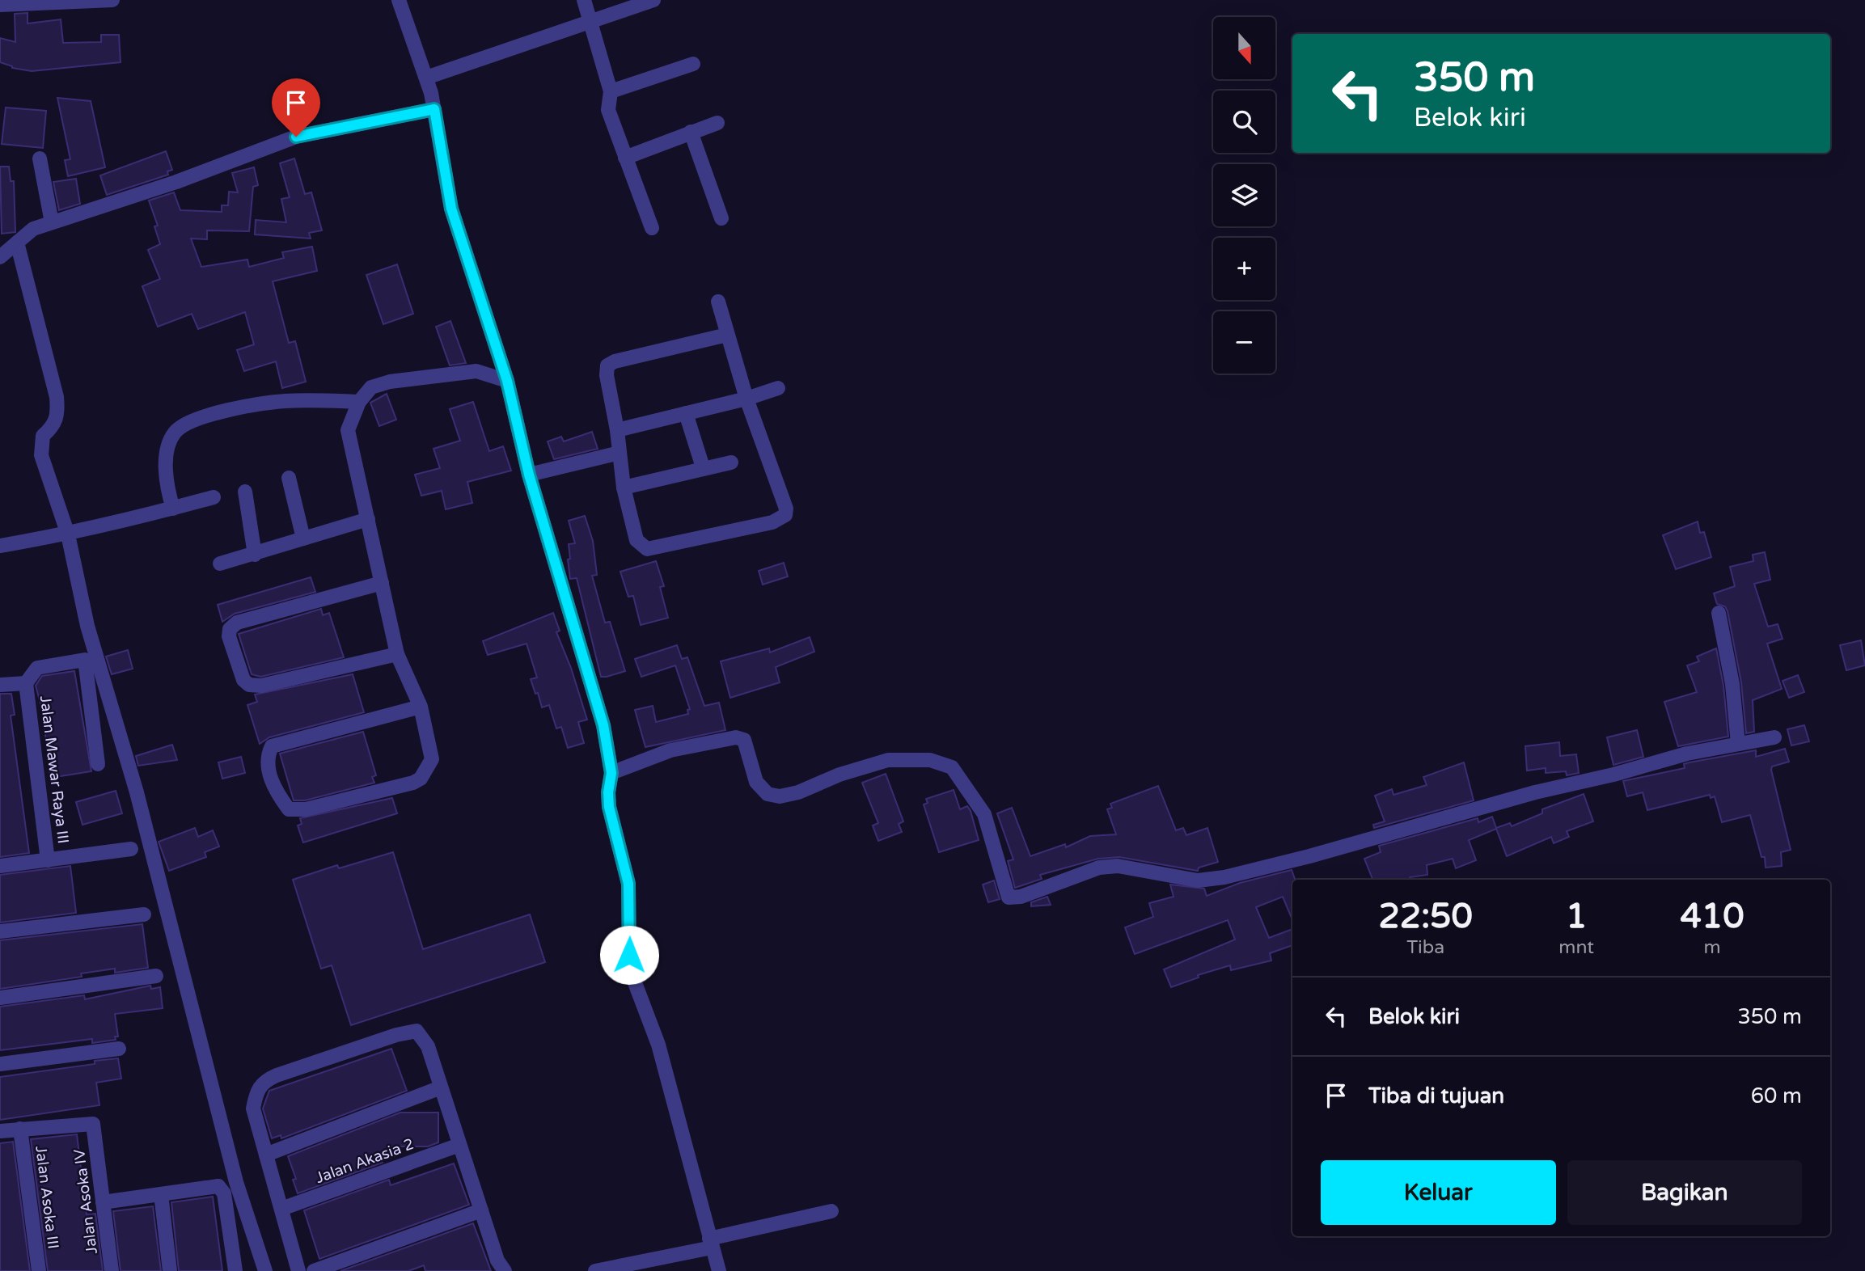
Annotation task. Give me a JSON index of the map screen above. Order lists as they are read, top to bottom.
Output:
{
  "streets": {
    "street": [
      "Jalan Mawar Raya III",
      "Jalan Akasia 2",
      "Jalan Asoka III",
      "Jalan Asoka IV"
    ]
  },
  "crossings": [
    ["Jalan Asoka III", "Jalan Asoka IV"]
  ],
  "north": "bottom",
  "page": {
    "map_buttons": ["+", "−"],
    "turn": ["350 m", "Belok kiri"],
    "eta": [
      "22:50",
      "Tiba",
      "1",
      "mnt",
      "410",
      "m"
    ],
    "list": [
      {
        "name": "Belok kiri",
        "value": "350 m"
      },
      {
        "name": "Tiba di tujuan",
        "value": "60 m"
      }
    ],
    "buttons": ["Keluar", "Bagikan"]
  }
}
